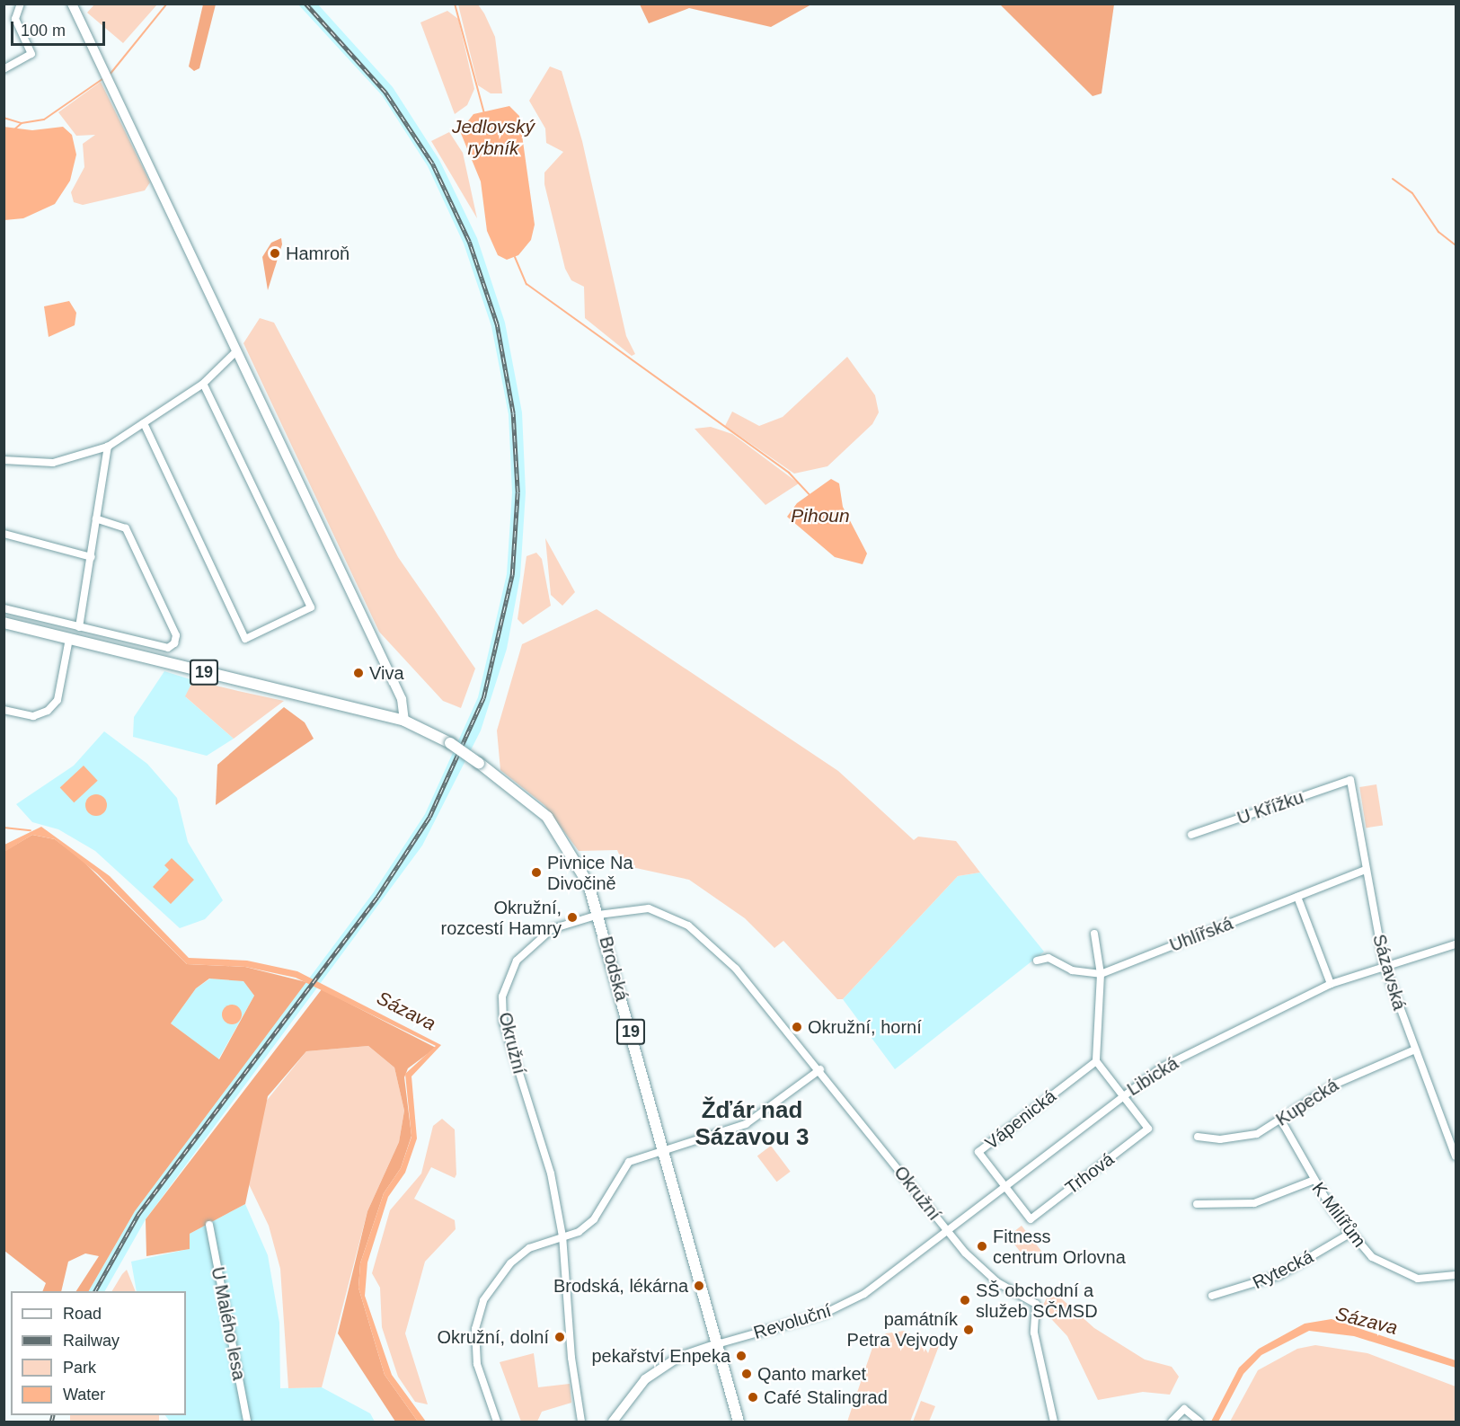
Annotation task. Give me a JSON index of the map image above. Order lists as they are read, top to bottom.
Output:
{
  "streets": {
    "main road": ["19", "Brodská"],
    "street": [
      "U Křížku",
      "Uhlířská",
      "Sázavská",
      "Okružní",
      "Libická",
      "Kupecká",
      "Vápenická",
      "Trhová",
      "K Milířům",
      "Rytecká",
      "Revoluční",
      "U Malého lesa"
    ]
  },
  "crossings": [
    ["19", "Brodská"],
    ["U Křížku", "Sázavská"],
    ["Uhlířská", "Sázavská"],
    ["Brodská", "Okružní"],
    ["Brodská", "Revoluční"],
    ["Sázavská", "Libická"],
    ["Sázavská", "Kupecká"],
    ["Okružní", "Libická"],
    ["Okružní", "Revoluční"],
    ["Libická", "Vápenická"],
    ["Libická", "Trhová"],
    ["Libická", "Revoluční"],
    ["Kupecká", "K Milířům"],
    ["Vápenická", "Trhová"],
    ["K Milířům", "Rytecká"]
  ],
  "districts": ["Žďár nad Sázavou 3"],
  "water": ["Jedlovský rybník", "Pihoun", "Sázava"],
  "places": [
    "Hamroň",
    "Viva",
    "Pivnice Na Divočině",
    "Okružní, rozcestí Hamry",
    "Okružní, horní",
    "Fitness centrum Orlovna",
    "Brodská, lékárna",
    "SŠ obchodní a služeb SČMSD",
    "památník Petra Vejvody",
    "Okružní, dolní",
    "pekařství Enpeka",
    "Qanto market",
    "Café Stalingrad"
  ],
  "legend": [
    "Road",
    "Railway",
    "Park",
    "Water"
  ],
  "scale_bar": "100 m"
}
